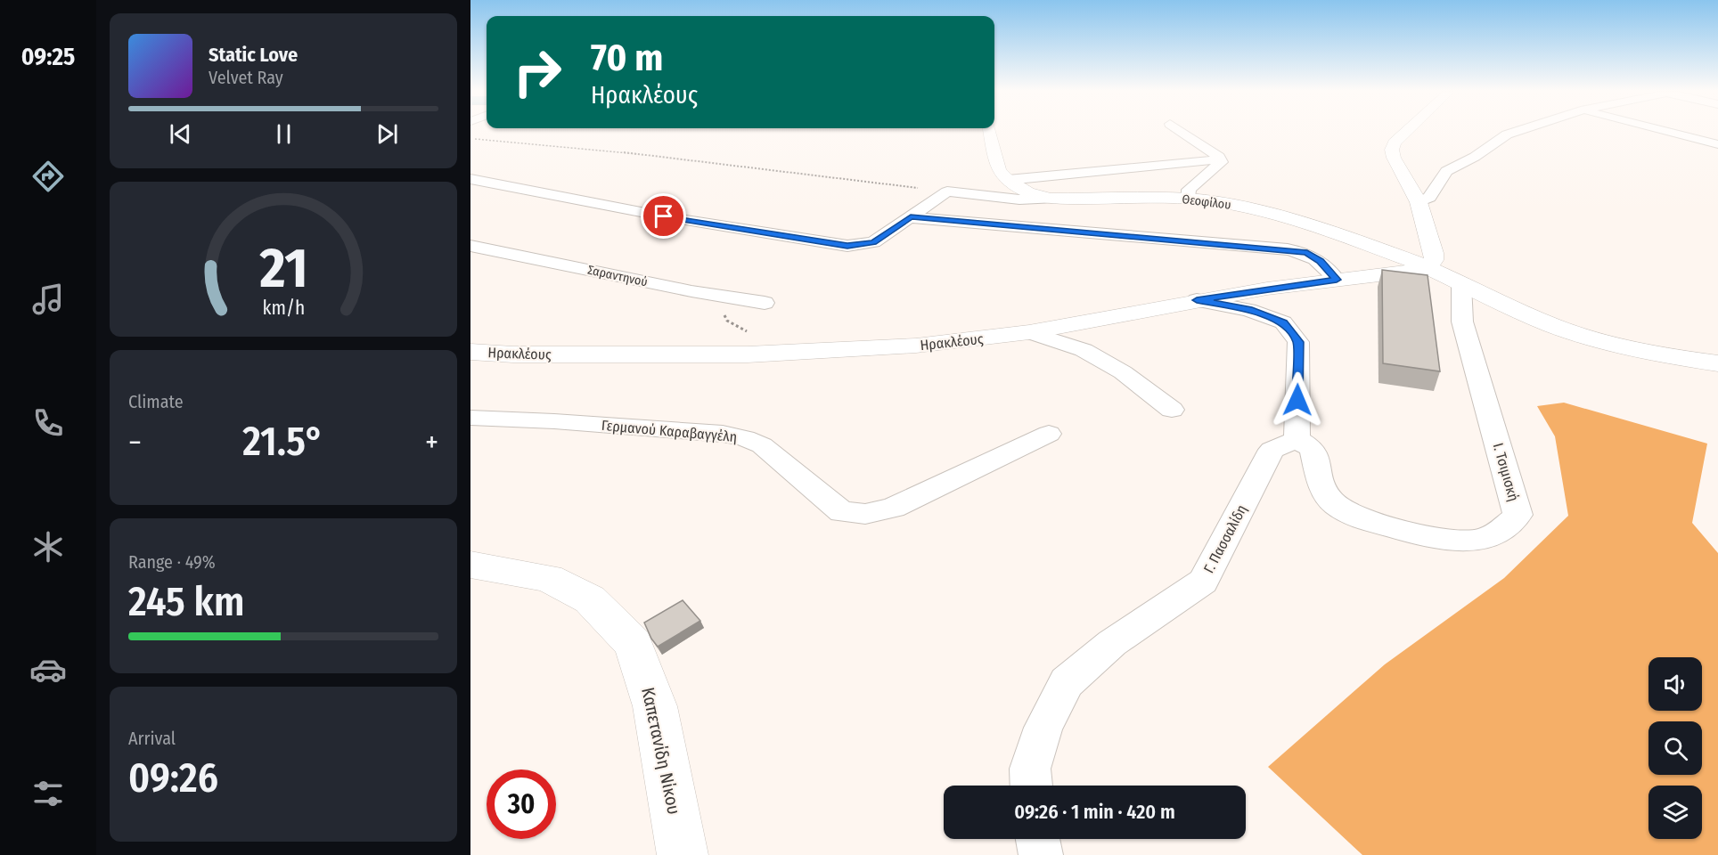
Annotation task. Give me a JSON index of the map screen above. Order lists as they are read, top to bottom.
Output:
{
  "streets": {
    "street": [
      "Θεοφίλου",
      "Σαραντηνού",
      "Ηρακλέους",
      "Γερμανού Καραβαγγέλη",
      "Ι. Τσιμισκή",
      "Γ. Πασσαλίδη",
      "Καπετανίδη Νίκου"
    ]
  },
  "crossings": [
    ["Θεοφίλου", "Ηρακλέους"],
    ["Θεοφίλου", "Ι. Τσιμισκή"],
    ["Ι. Τσιμισκή", "Γ. Πασσαλίδη"]
  ],
  "page": {
    "tabs": "09:25",
    "turn": ["70 m", "Ηρακλέους"],
    "song": ["Static Love", "Velvet Ray"],
    "tile": [
      "Climate",
      ["Range · 49%", "245 km"],
      ["Arrival", "09:26"]
    ],
    "heat": ["−", "21.5°", "+"],
    "limit": "30",
    "trip": "09:26 · 1 min · 420 m",
    "gauge": ["21", "km/h"]
  }
}
